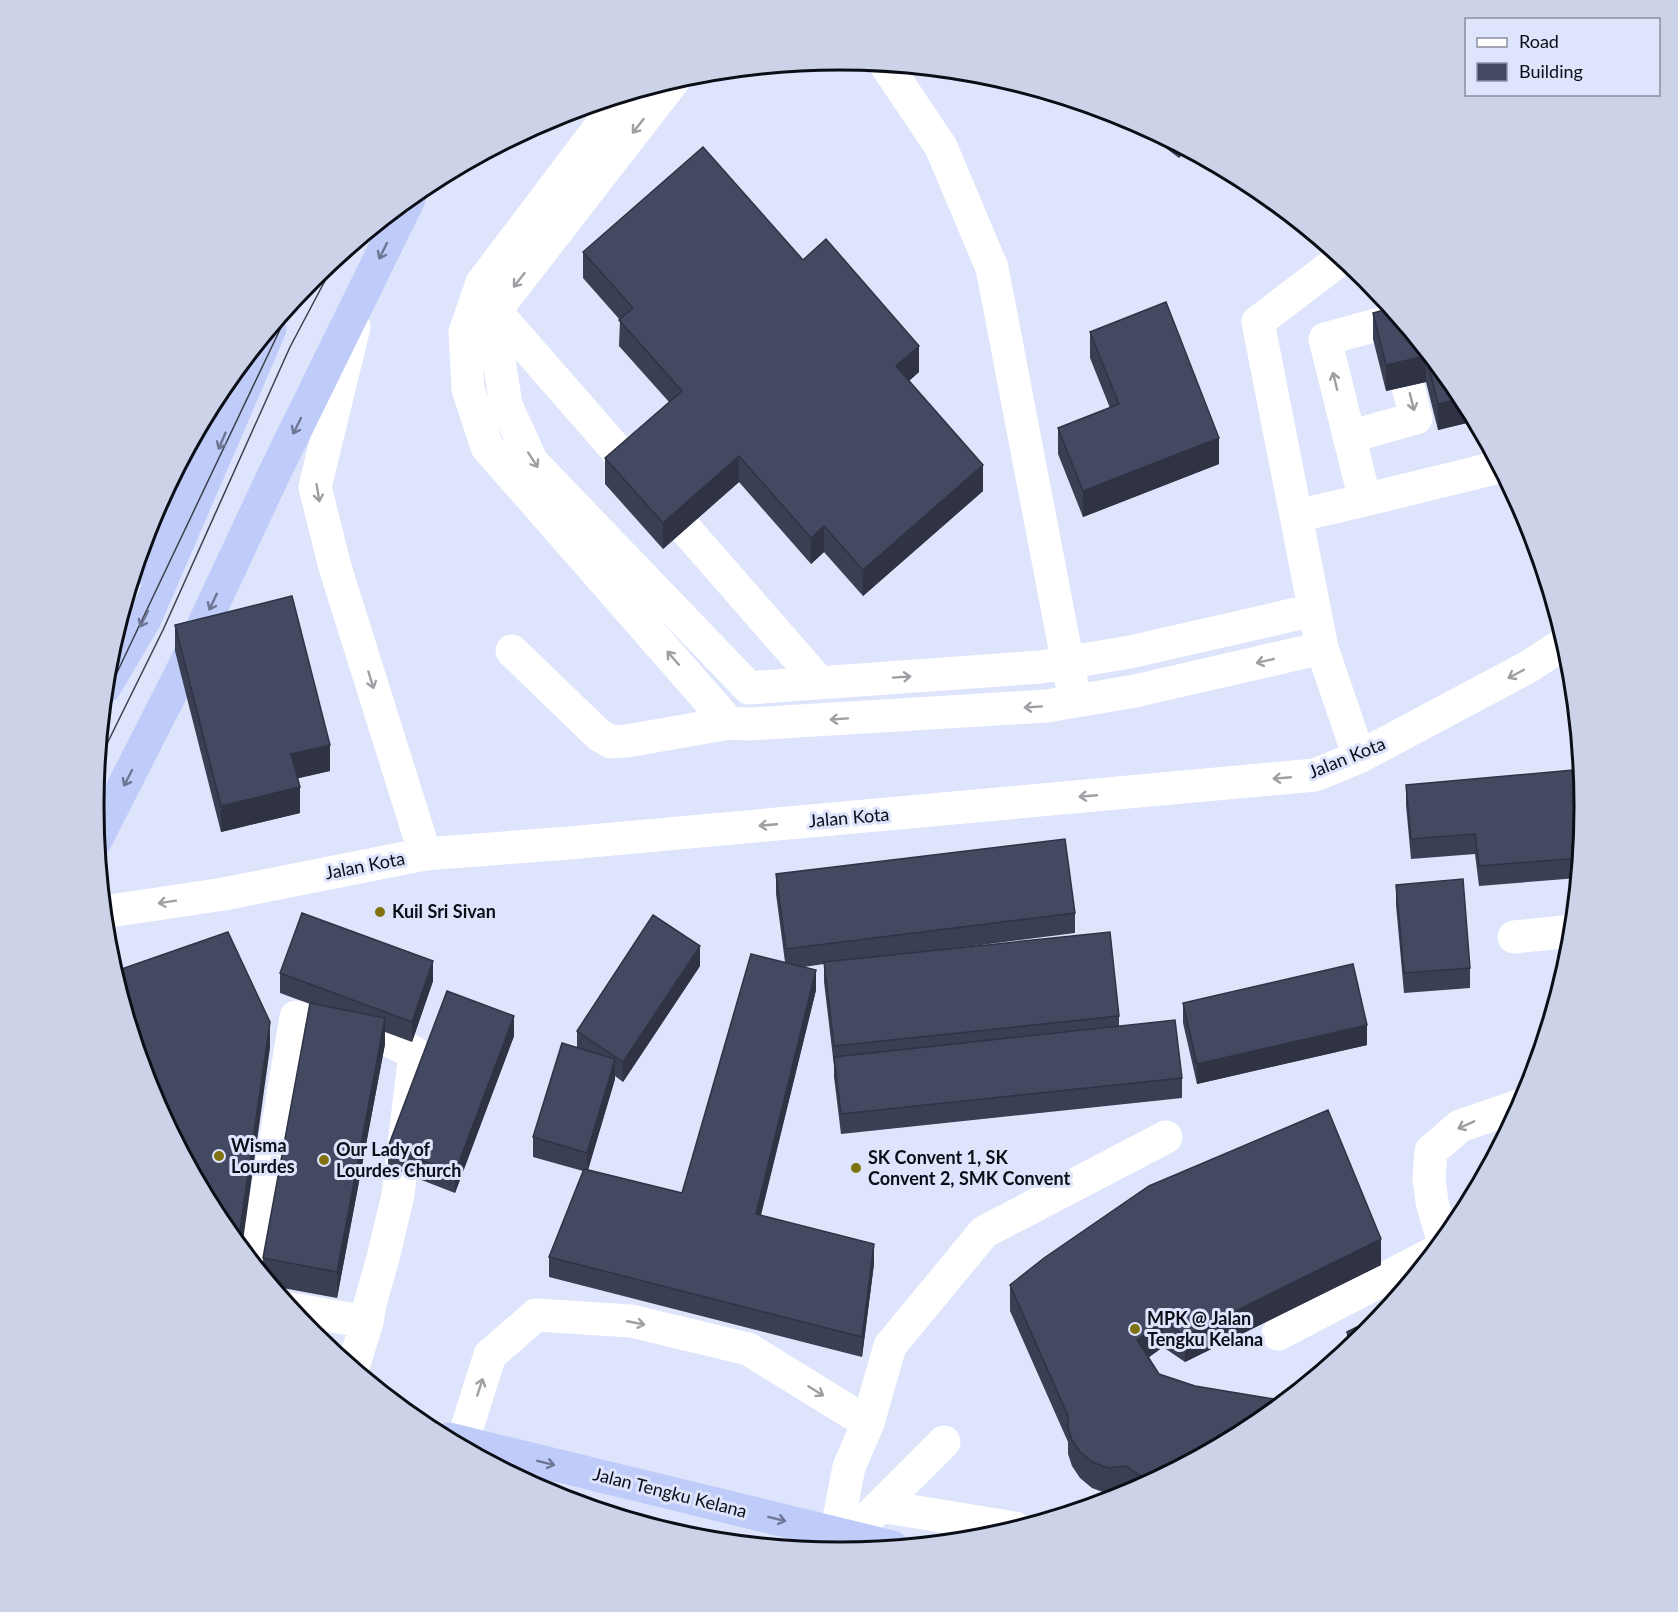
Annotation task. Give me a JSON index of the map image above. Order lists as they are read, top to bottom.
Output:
{
  "streets": {
    "highway": ["Jalan Tengku Kelana"],
    "street": ["Jalan Kota"]
  },
  "one_way": ["Jalan Tengku Kelana"],
  "places": [
    "Kuil Sri Sivan",
    "Wisma Lourdes",
    "Our Lady of Lourdes Church",
    "SK Convent 1, SK Convent 2, SMK Convent",
    "MPK @ Jalan Tengku Kelana"
  ],
  "legend": ["Road", "Building"]
}
